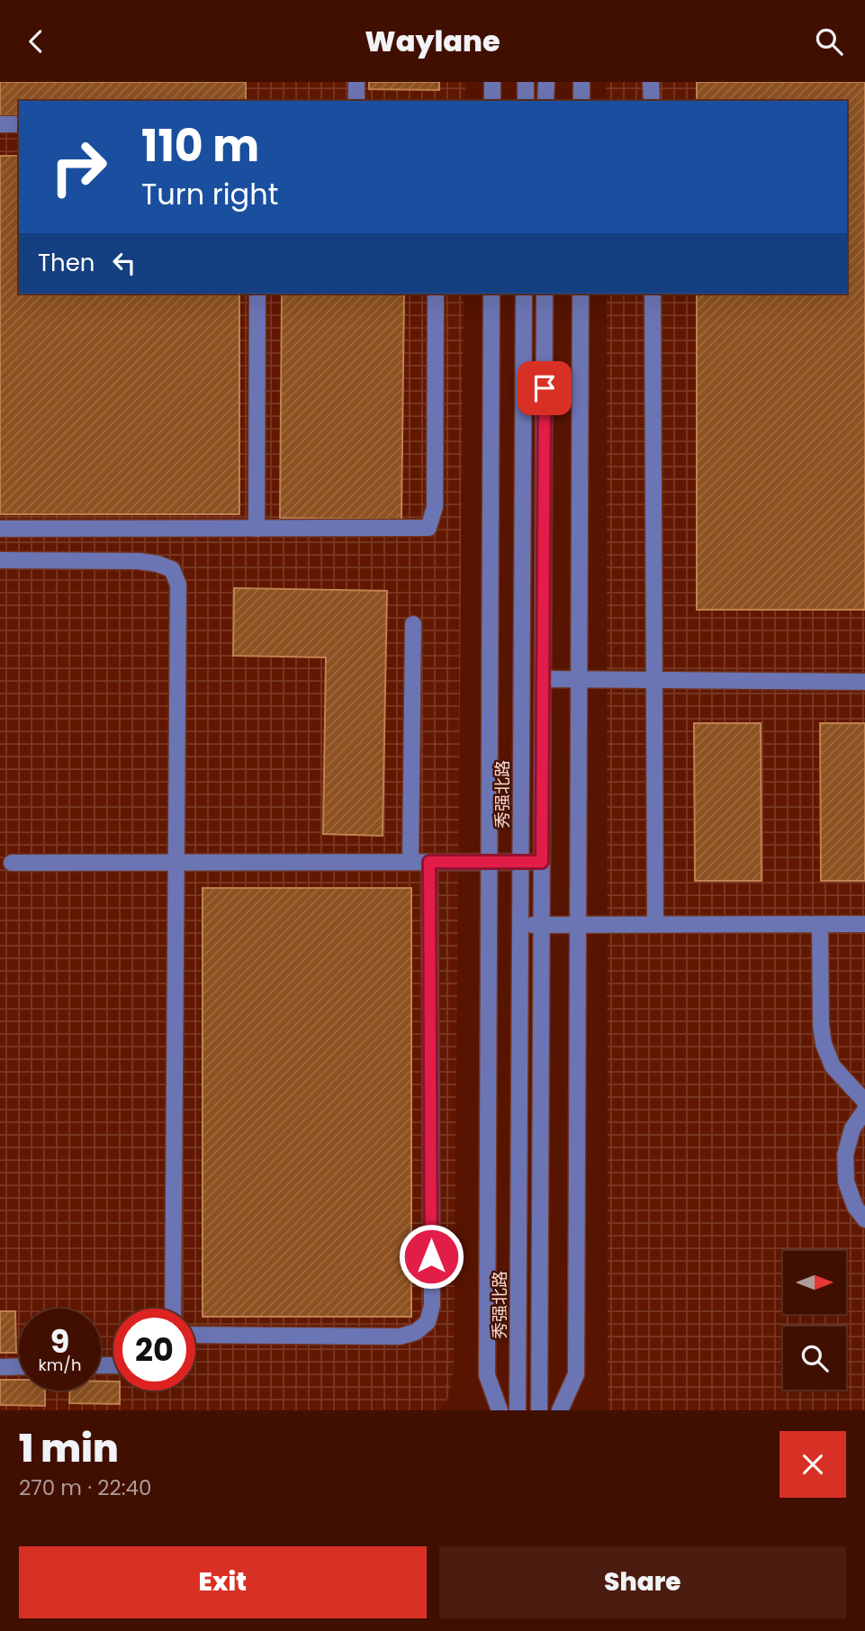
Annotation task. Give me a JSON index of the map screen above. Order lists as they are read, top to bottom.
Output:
{
  "streets": {
    "street": ["秀强北路"]
  },
  "north": "right",
  "page": {
    "header": "Waylane",
    "turn": ["110 m", "Turn right"],
    "then": "Then",
    "speed": "9 km/h",
    "limit": "20",
    "heading": ["1 min", "270 m · 22:40"],
    "buttons": ["Exit", "Share"]
  }
}
